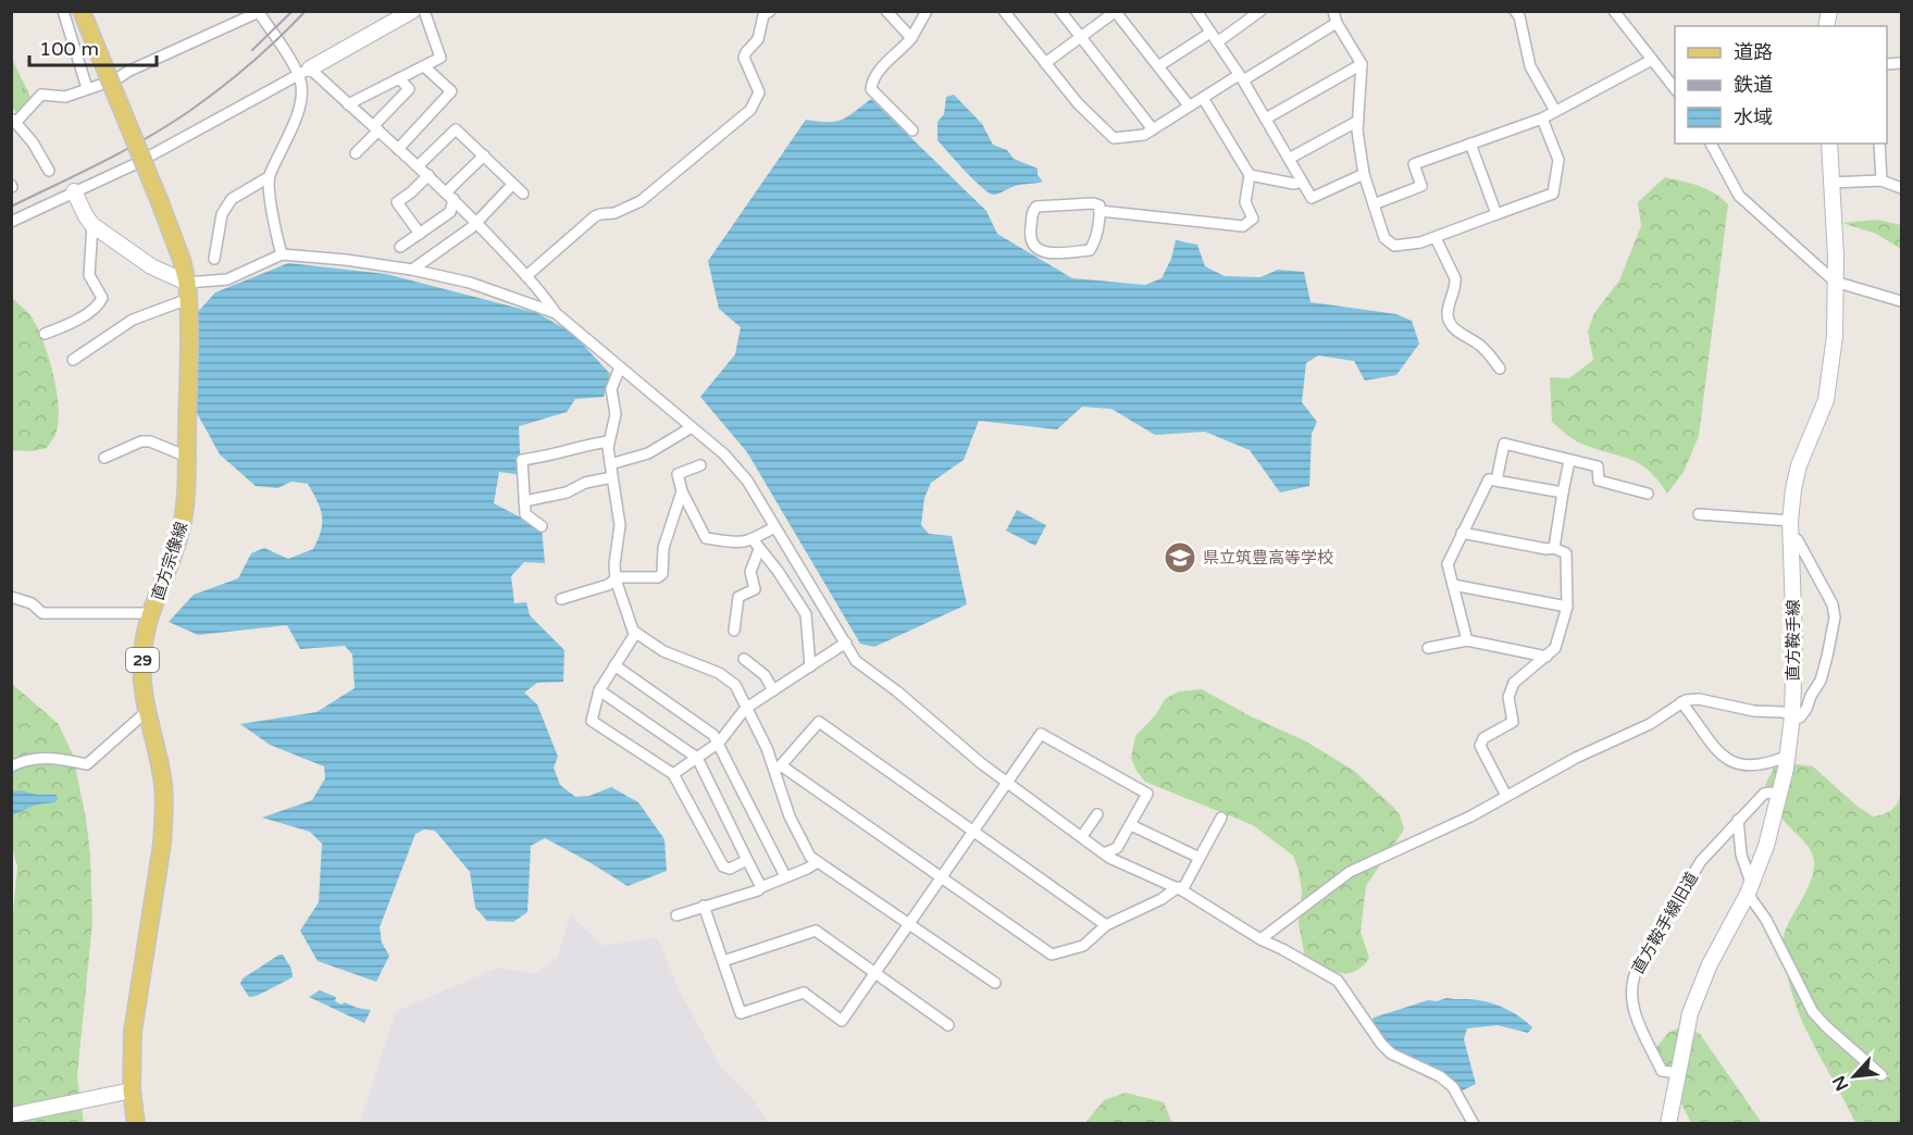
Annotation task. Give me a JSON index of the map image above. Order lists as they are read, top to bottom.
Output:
{
  "streets": {
    "main road": ["直方宗像線", "直方鞍手線", "29"],
    "street": ["直方鞍手線旧道"]
  },
  "crossings": [
    ["直方鞍手線", "直方鞍手線旧道"]
  ],
  "places": {
    "school or university": ["県立筑豊高等学校"]
  },
  "legend": ["道路", "鉄道", "水域"],
  "scale_bar": "100 m",
  "north": "bottom left"
}
